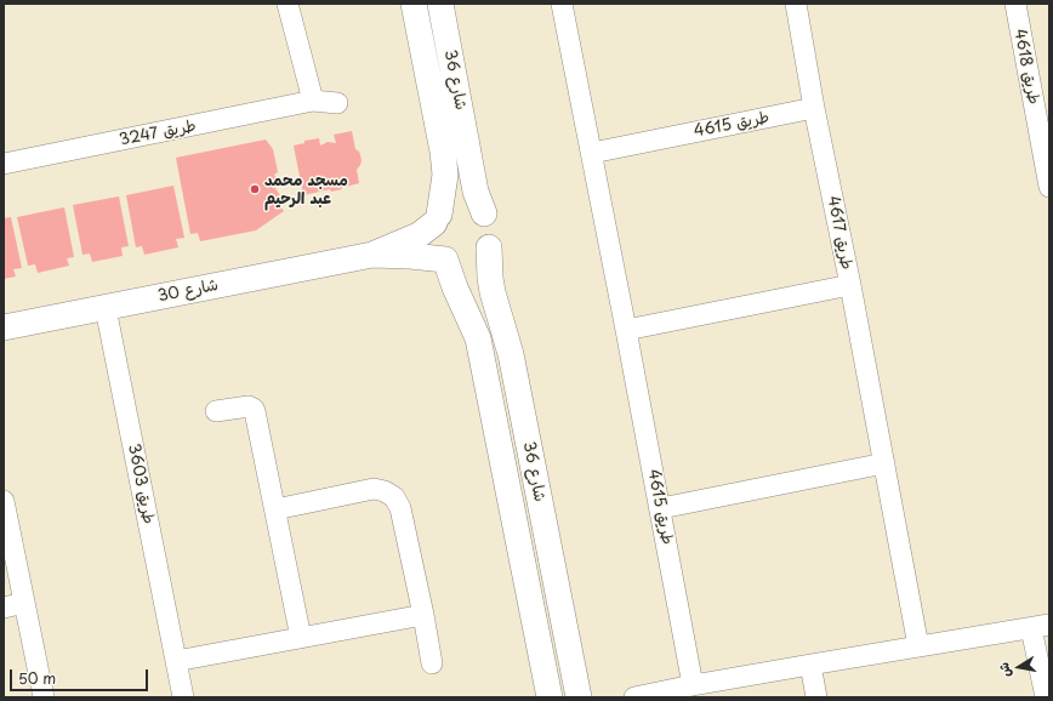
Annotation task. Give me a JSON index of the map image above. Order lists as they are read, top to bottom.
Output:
{
  "streets": {
    "street": [
      "طريق 4618",
      "شارع 36",
      "طريق 4615",
      "طريق 3247",
      "طريق 4617",
      "شارع 30",
      "طريق 3603"
    ]
  },
  "crossings": [
    ["شارع 36", "شارع 30"],
    ["طريق 4615", "طريق 4617"],
    ["شارع 30", "طريق 3603"]
  ],
  "places": ["مسجد محمد عبد الرحيم"],
  "scale_bar": "50 m",
  "north": "left"
}
